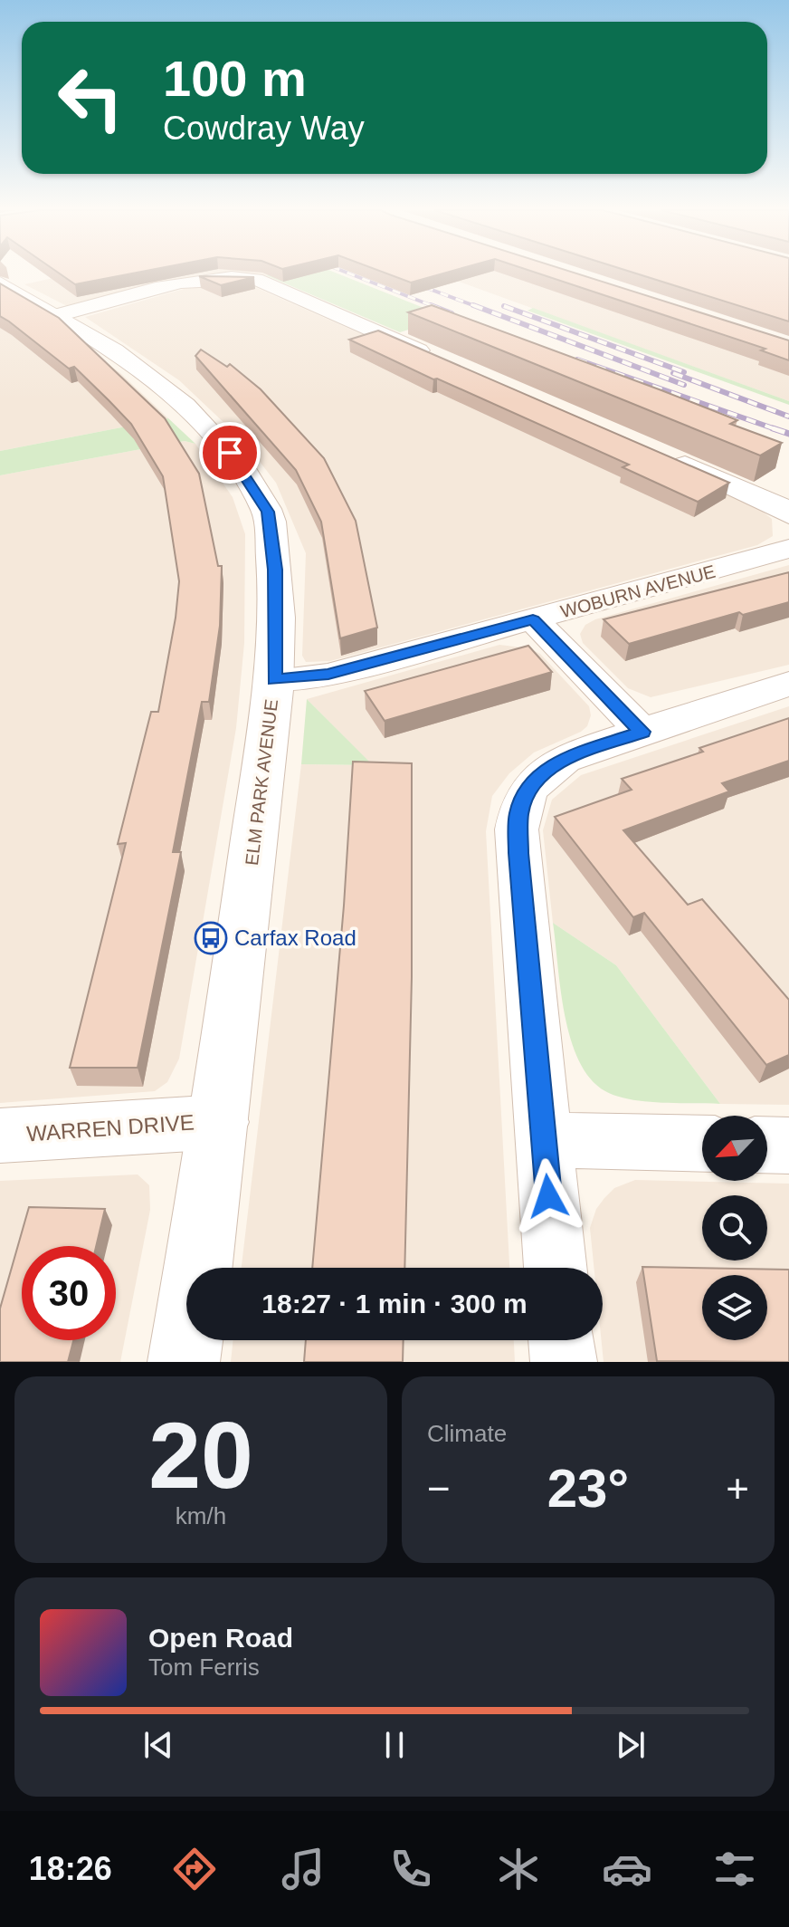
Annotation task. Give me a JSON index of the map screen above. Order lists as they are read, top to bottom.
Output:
{
  "streets": {
    "street": ["WOBURN AVENUE", "ELM PARK AVENUE", "WARREN DRIVE"]
  },
  "crossings": [
    ["WOBURN AVENUE", "ELM PARK AVENUE"],
    ["ELM PARK AVENUE", "WARREN DRIVE"]
  ],
  "places": {
    "bus stop": ["Carfax Road"]
  },
  "north": "bottom left",
  "page": {
    "turn": ["100 m", "Cowdray Way"],
    "limit": "30",
    "trip": "18:27 · 1 min · 300 m",
    "tile": [
      ["20", "km/h"],
      "Climate"
    ],
    "heat": ["−", "23°", "+"],
    "song": ["Open Road", "Tom Ferris"],
    "tabs": "18:26"
  }
}
